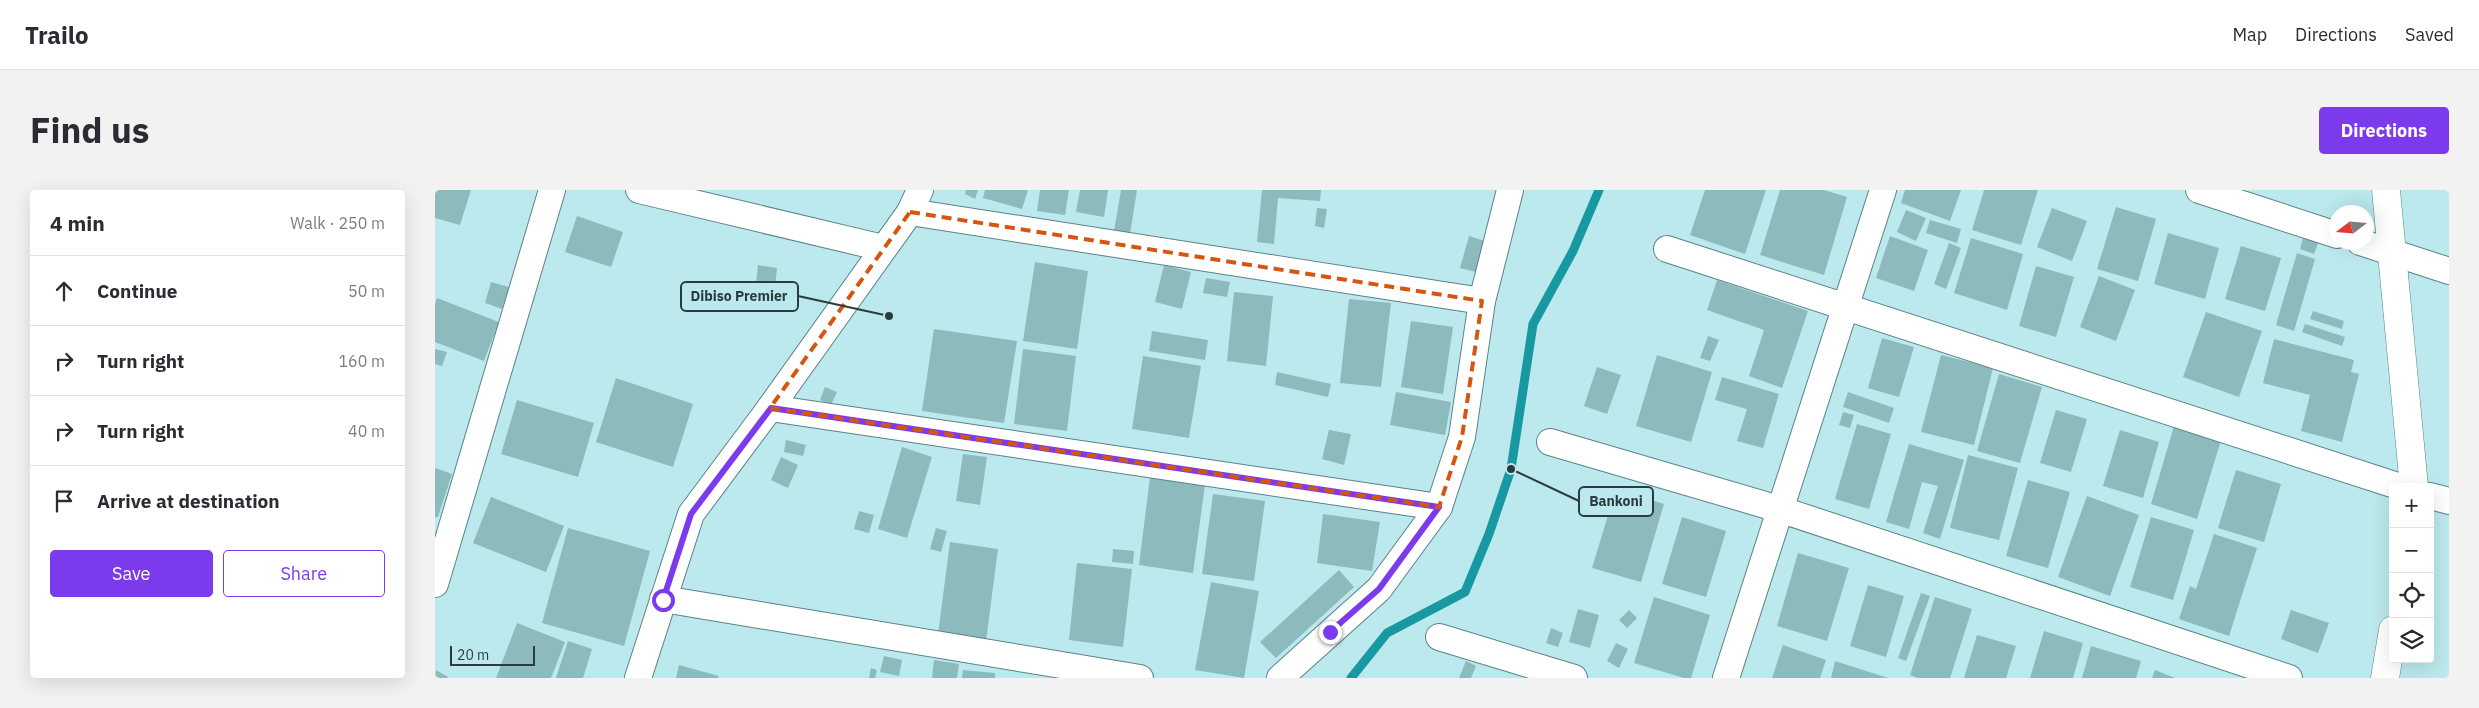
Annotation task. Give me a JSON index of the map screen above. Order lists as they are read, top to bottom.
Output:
{
  "places": ["Dibiso Premier", "Bankoni"],
  "scale_bar": "20 m",
  "north": "left",
  "page": {
    "header": "Trailo",
    "nav": ["Map", "Directions", "Saved"],
    "title": "Find us",
    "buttons": [
      "Directions",
      ["Save", "Share"]
    ],
    "heading": ["4 min", "Walk · 250 m"],
    "list": [
      ["Continue", "50 m"],
      ["Turn right", "160 m"],
      ["Turn right", "40 m"],
      "Arrive at destination"
    ],
    "map_buttons": ["+", "−"],
    "scale": "20 m"
  }
}
